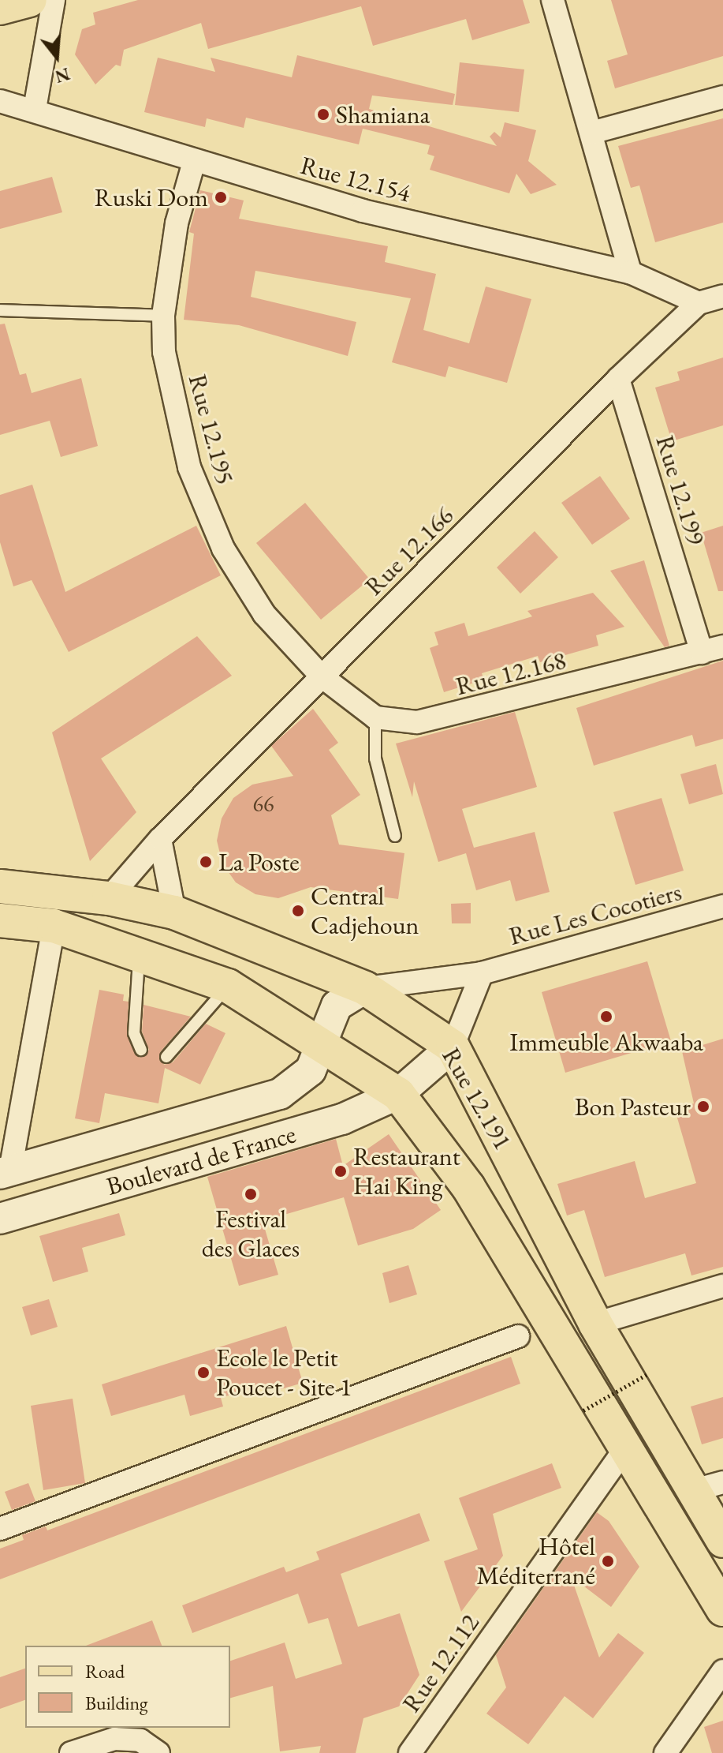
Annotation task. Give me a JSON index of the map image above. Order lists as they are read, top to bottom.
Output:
{
  "streets": {
    "main road": ["Rue 12.191"],
    "street": [
      "Rue 12.154",
      "Rue 12.195",
      "Rue 12.199",
      "Rue 12.166",
      "Rue 12.168",
      "Rue Les Cocotiers",
      "Boulevard de France",
      "Rue 12.112"
    ]
  },
  "crossings": [
    ["Rue 12.154", "Rue 12.195"],
    ["Rue 12.154", "Rue 12.166"],
    ["Rue 12.195", "Rue 12.166"],
    ["Rue 12.199", "Rue 12.166"],
    ["Rue 12.199", "Rue 12.168"],
    ["Rue 12.166", "Rue 12.191"],
    ["Rue Les Cocotiers", "Rue 12.191"],
    ["Rue Les Cocotiers", "Boulevard de France"],
    ["Rue 12.191", "Boulevard de France"]
  ],
  "places": [
    "Shamiana",
    "Ruski Dom",
    "La Poste",
    "Central Cadjehoun",
    "Immeuble Akwaaba",
    "Bon Pasteur",
    "Restaurant Hai King",
    "Festival des Glaces",
    "Ecole le Petit Poucet - Site 1",
    "Hôtel Méditerrané"
  ],
  "house_numbers": ["66"],
  "legend": ["Road", "Building"],
  "north": "bottom"
}
